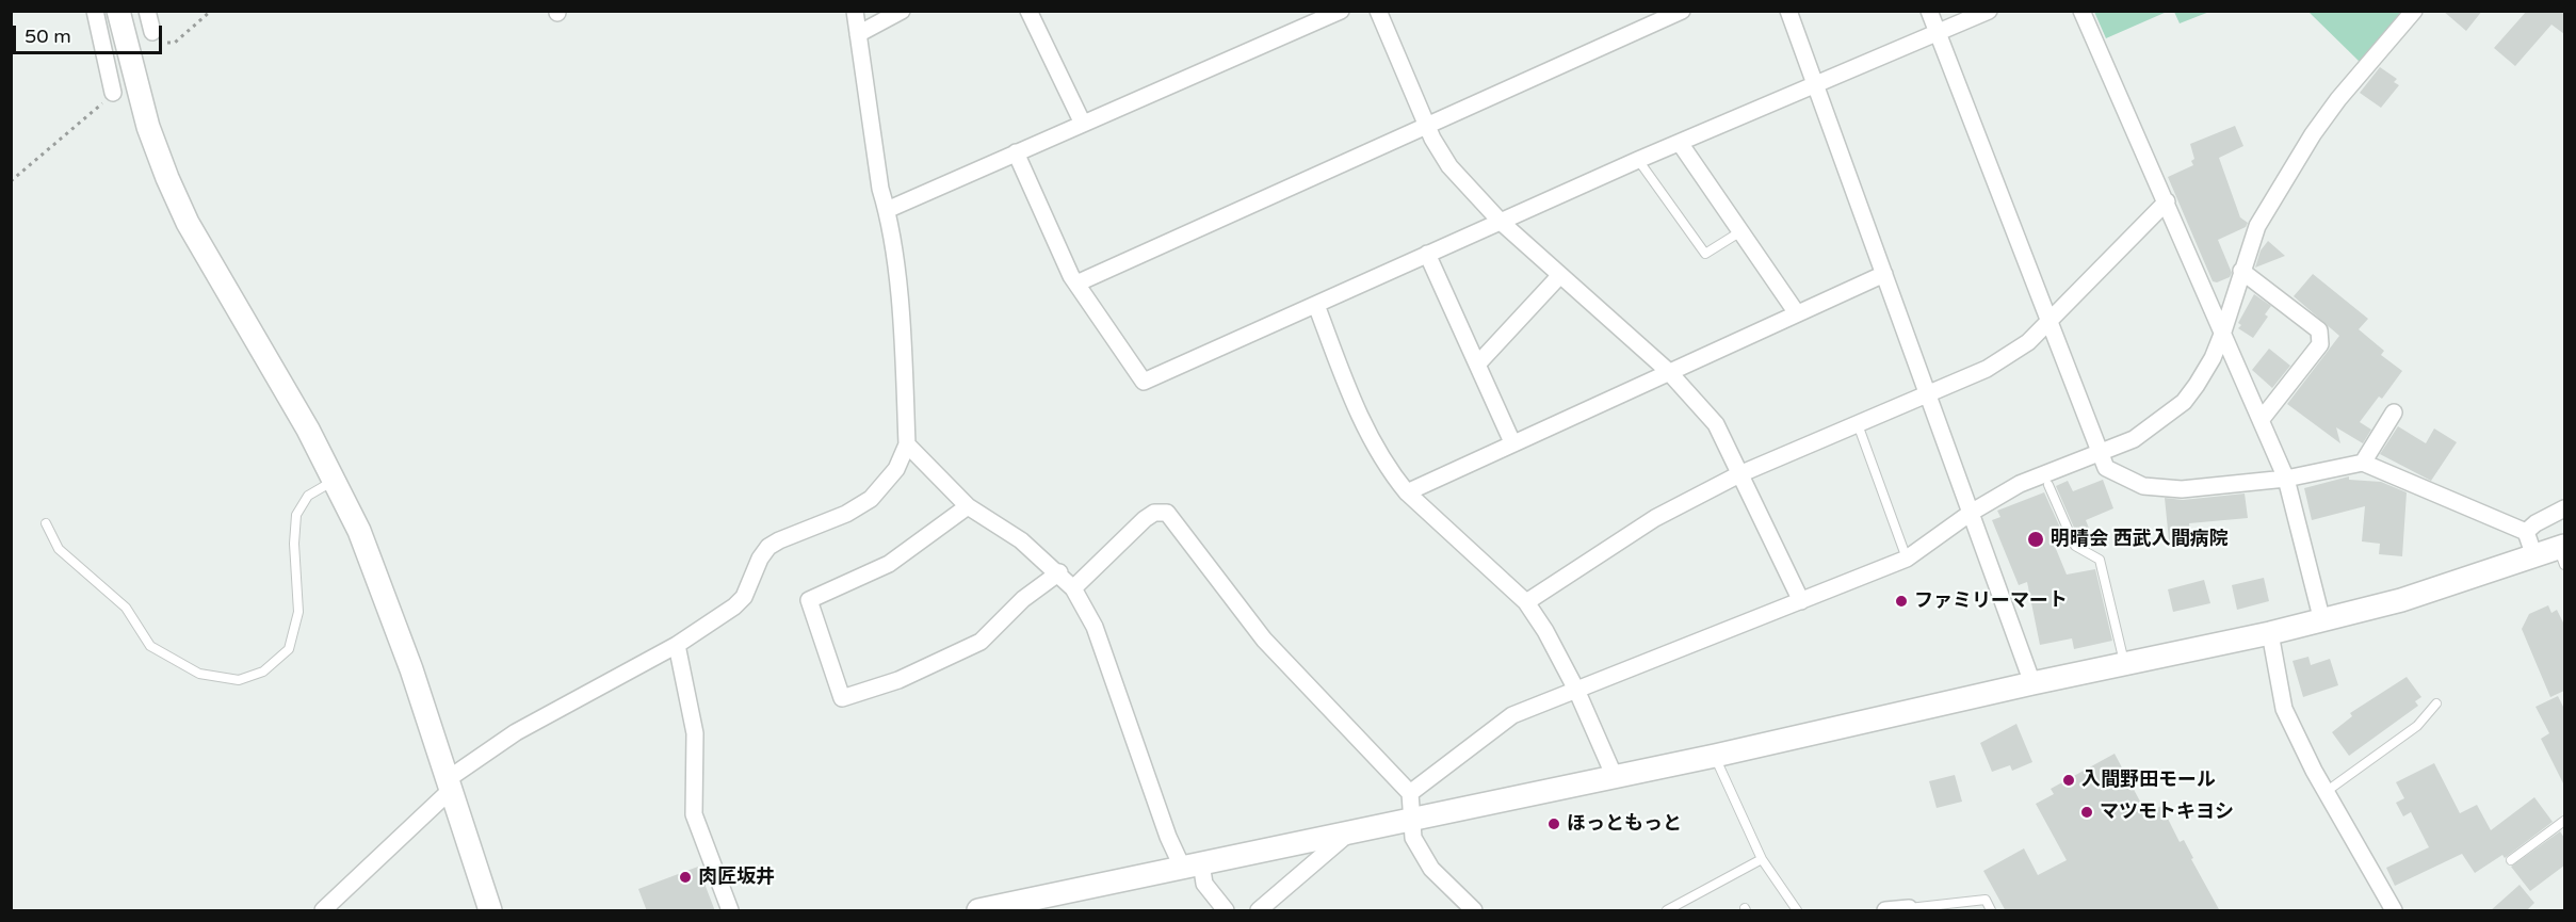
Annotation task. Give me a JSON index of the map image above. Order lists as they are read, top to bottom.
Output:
{
  "places": [
    "明晴会 西武入間病院",
    "ファミリーマート",
    "入間野田モール",
    "マツモトキヨシ",
    "ほっともっと",
    "肉匠坂井"
  ],
  "scale_bar": "50 m"
}
